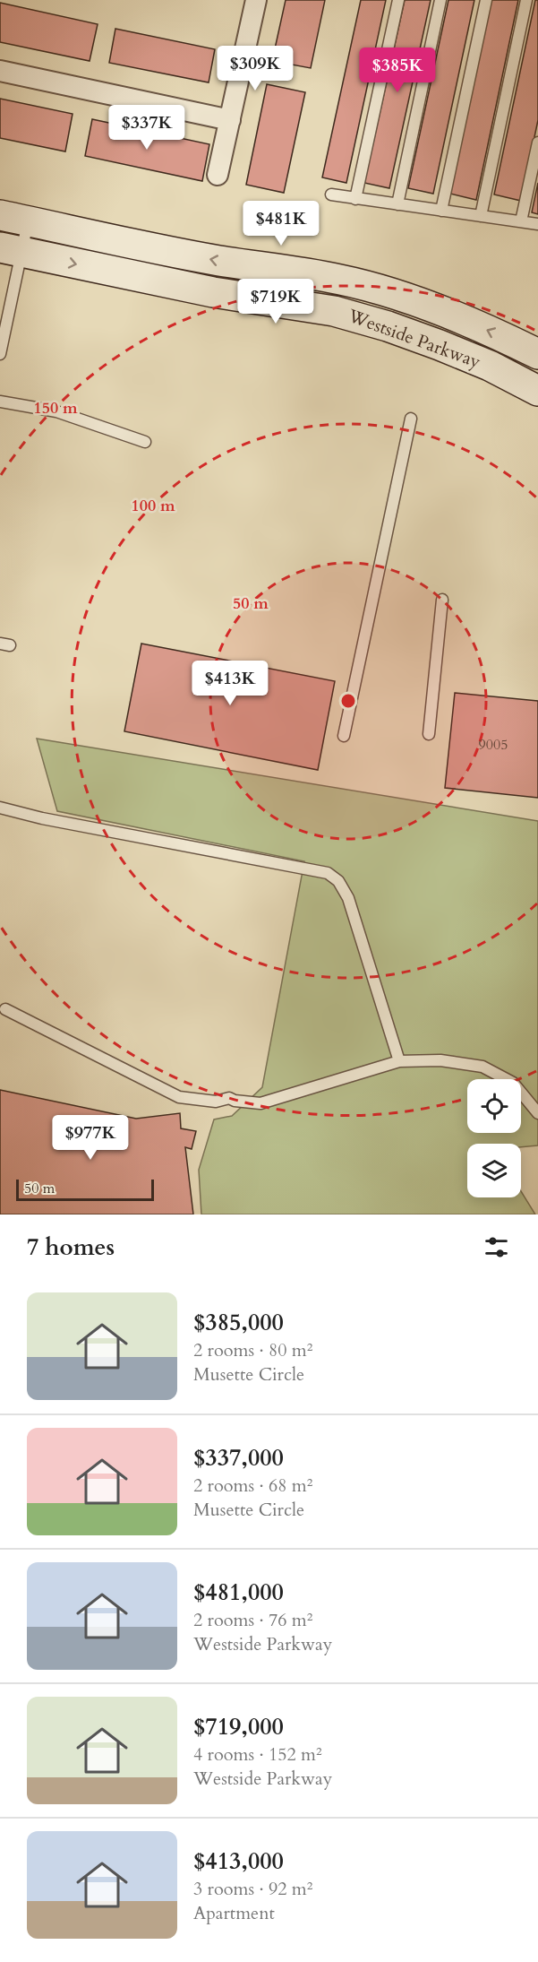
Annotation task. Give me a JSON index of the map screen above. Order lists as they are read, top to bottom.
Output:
{
  "streets": {
    "main road": ["Westside Parkway"]
  },
  "house_numbers": ["9005"],
  "scale_bar": "50 m",
  "page": {
    "price": [
      "$309K",
      "$385K",
      "$337K",
      "$481K",
      "$719K",
      "$413K",
      "$977K"
    ],
    "scale": "50 m",
    "heading": "7 homes",
    "list": [
      {
        "name": "$385,000",
        "note": "2 rooms · 80 m² · Musette Circle"
      },
      {
        "name": "$337,000",
        "note": "2 rooms · 68 m² · Musette Circle"
      },
      {
        "name": "$481,000",
        "note": "2 rooms · 76 m² · Westside Parkway"
      },
      {
        "name": "$719,000",
        "note": "4 rooms · 152 m² · Westside Parkway"
      },
      {
        "name": "$413,000",
        "note": "3 rooms · 92 m² · Apartment"
      }
    ]
  },
  "rings": ["150 m", "100 m", "50 m"]
}
